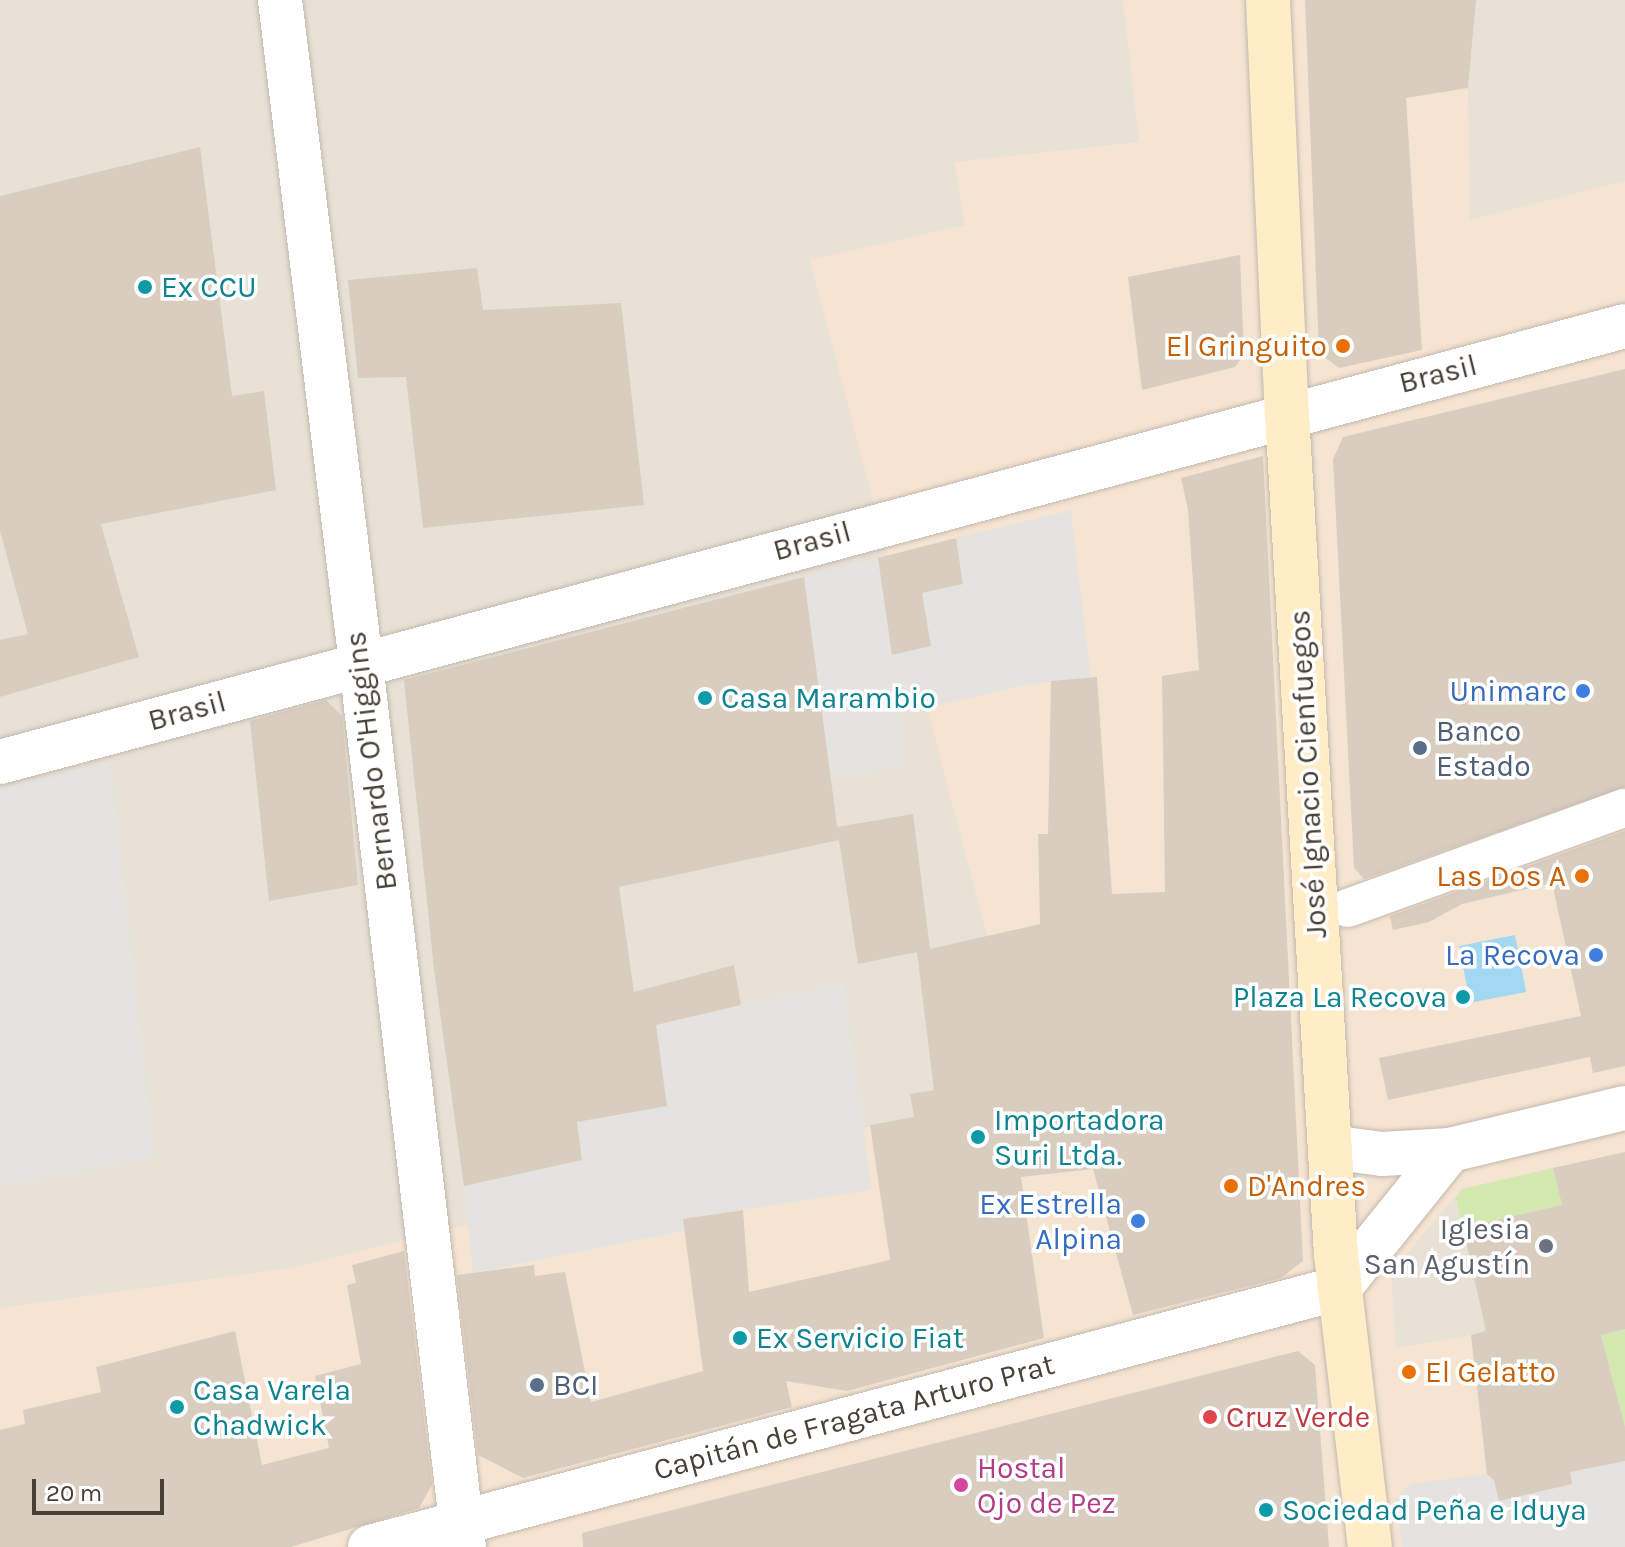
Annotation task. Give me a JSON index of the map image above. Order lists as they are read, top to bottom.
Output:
{
  "streets": {
    "main road": ["José Ignacio Cienfuegos"],
    "street": ["Brasil", "Bernardo O'Higgins", "Capitán de Fragata Arturo Prat"]
  },
  "crossings": [
    ["Brasil", "Bernardo O'Higgins"],
    ["Brasil", "José Ignacio Cienfuegos"],
    ["Bernardo O'Higgins", "Capitán de Fragata Arturo Prat"],
    ["José Ignacio Cienfuegos", "Capitán de Fragata Arturo Prat"]
  ],
  "places": [
    "Ex CCU",
    "El Gringuito",
    "Unimarc",
    "Casa Marambio",
    "Banco Estado",
    "Las Dos A",
    "La Recova",
    "Plaza La Recova",
    "Importadora Suri Ltda.",
    "D'Andres",
    "Ex Estrella Alpina",
    "Iglesia San Agustín",
    "Ex Servicio Fiat",
    "El Gelatto",
    "BCI",
    "Casa Varela Chadwick",
    "Cruz Verde",
    "Hostal Ojo de Pez",
    "Sociedad Peña e Iduya"
  ],
  "scale_bar": "20 m"
}
